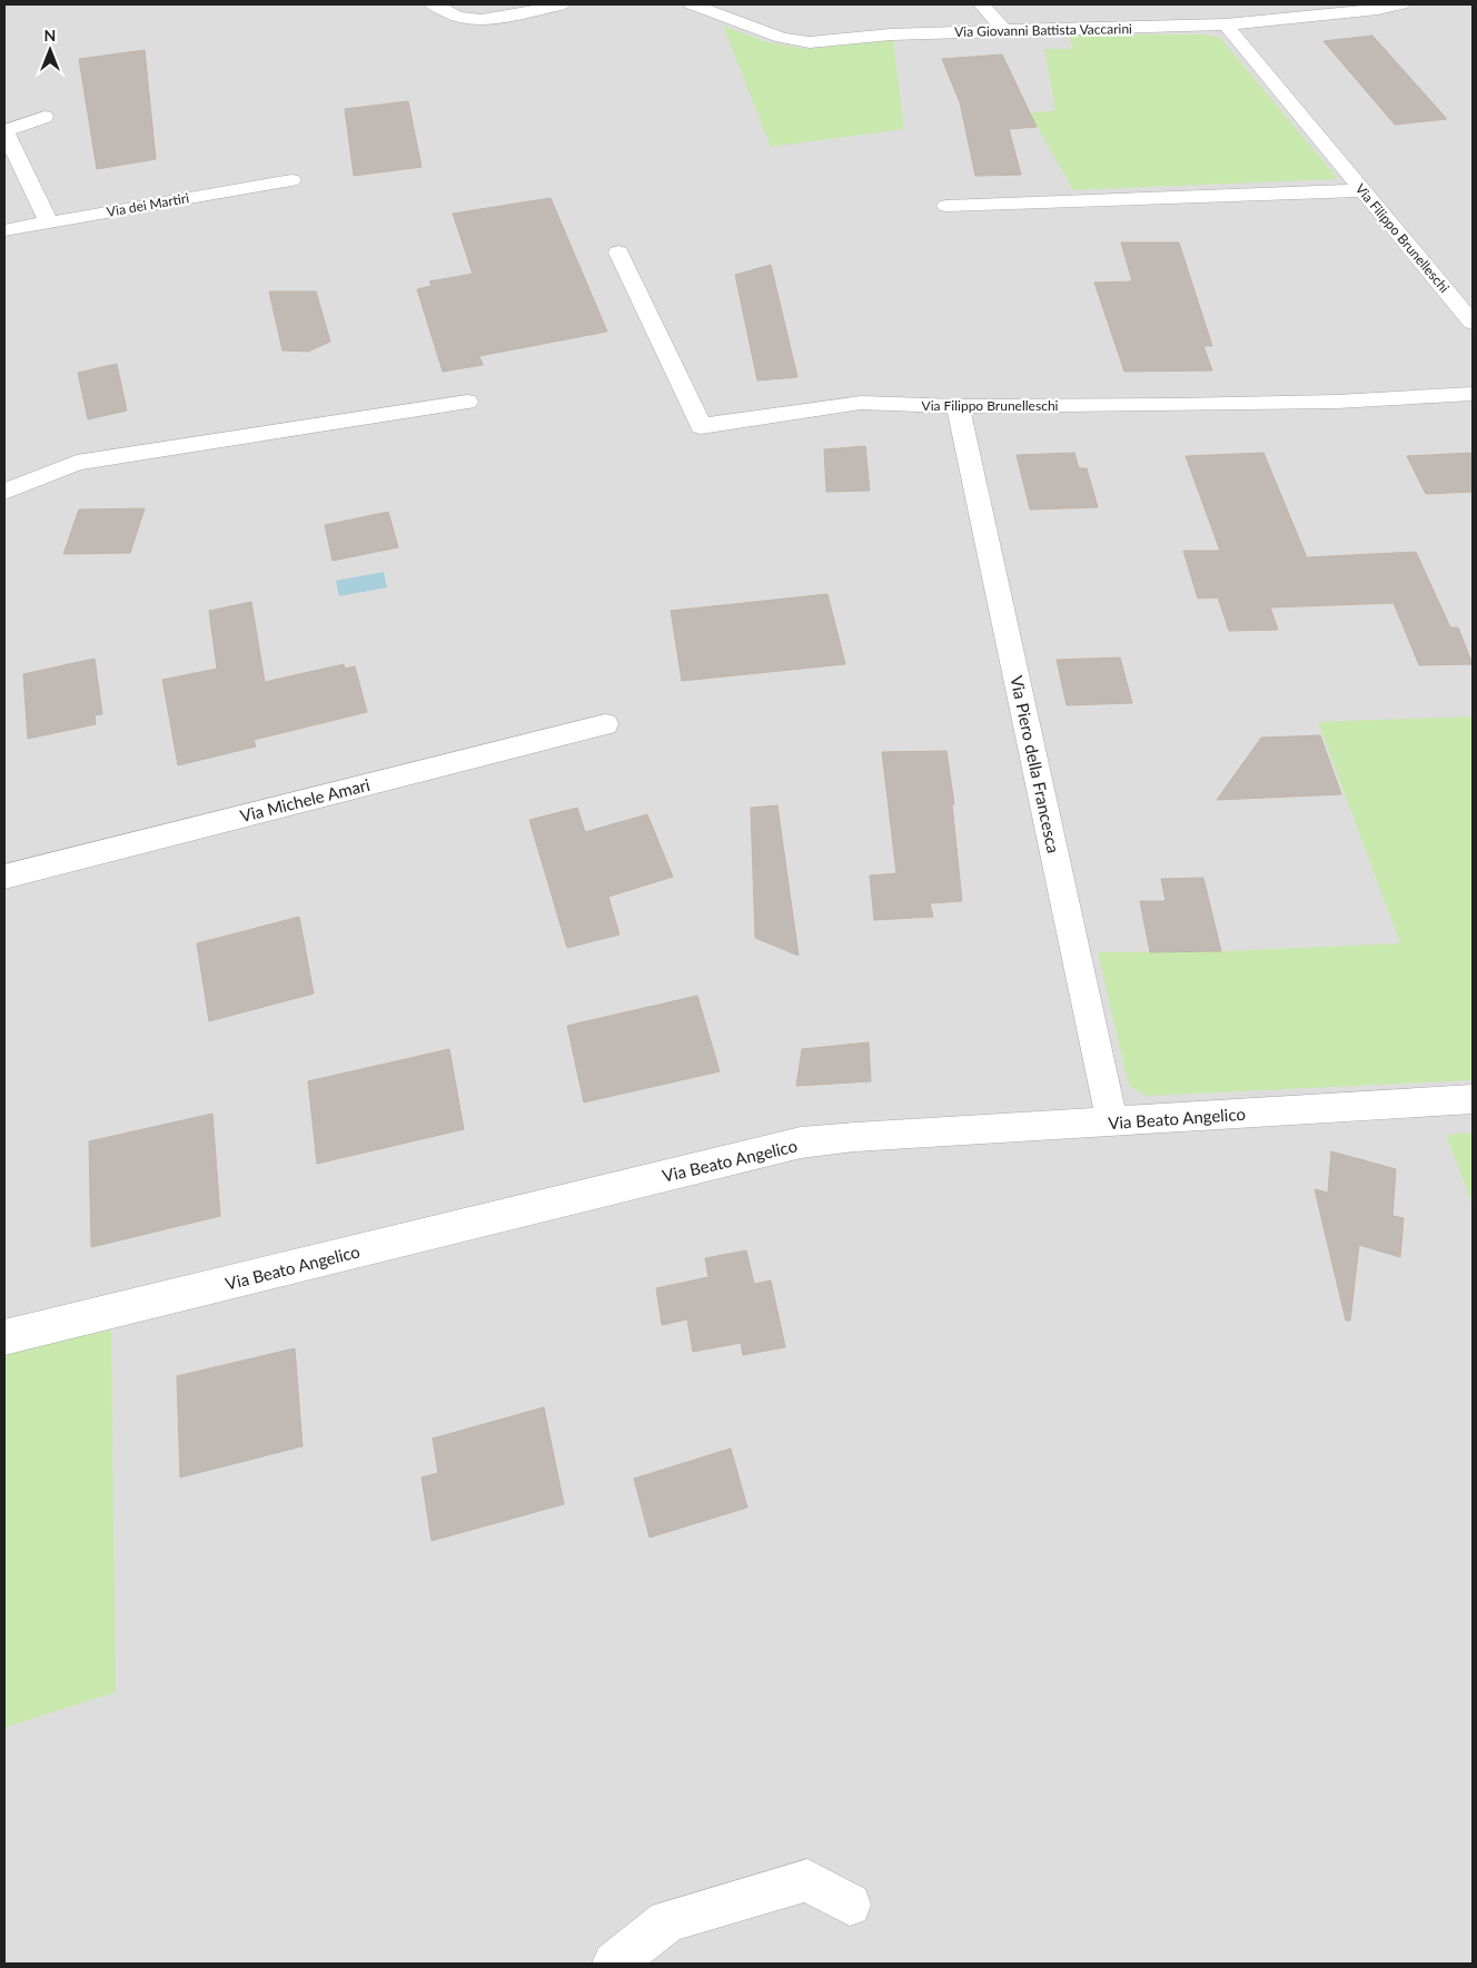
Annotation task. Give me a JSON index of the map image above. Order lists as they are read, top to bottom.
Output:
{
  "streets": {
    "street": [
      "Via Giovanni Battista Vaccarini",
      "Via dei Martiri",
      "Via Filippo Brunelleschi",
      "Via Piero della Francesca",
      "Via Michele Amari",
      "Via Beato Angelico"
    ]
  },
  "crossings": [
    ["Via Giovanni Battista Vaccarini", "Via Filippo Brunelleschi"],
    ["Via Filippo Brunelleschi", "Via Piero della Francesca"],
    ["Via Piero della Francesca", "Via Beato Angelico"]
  ],
  "north": "top"
}
